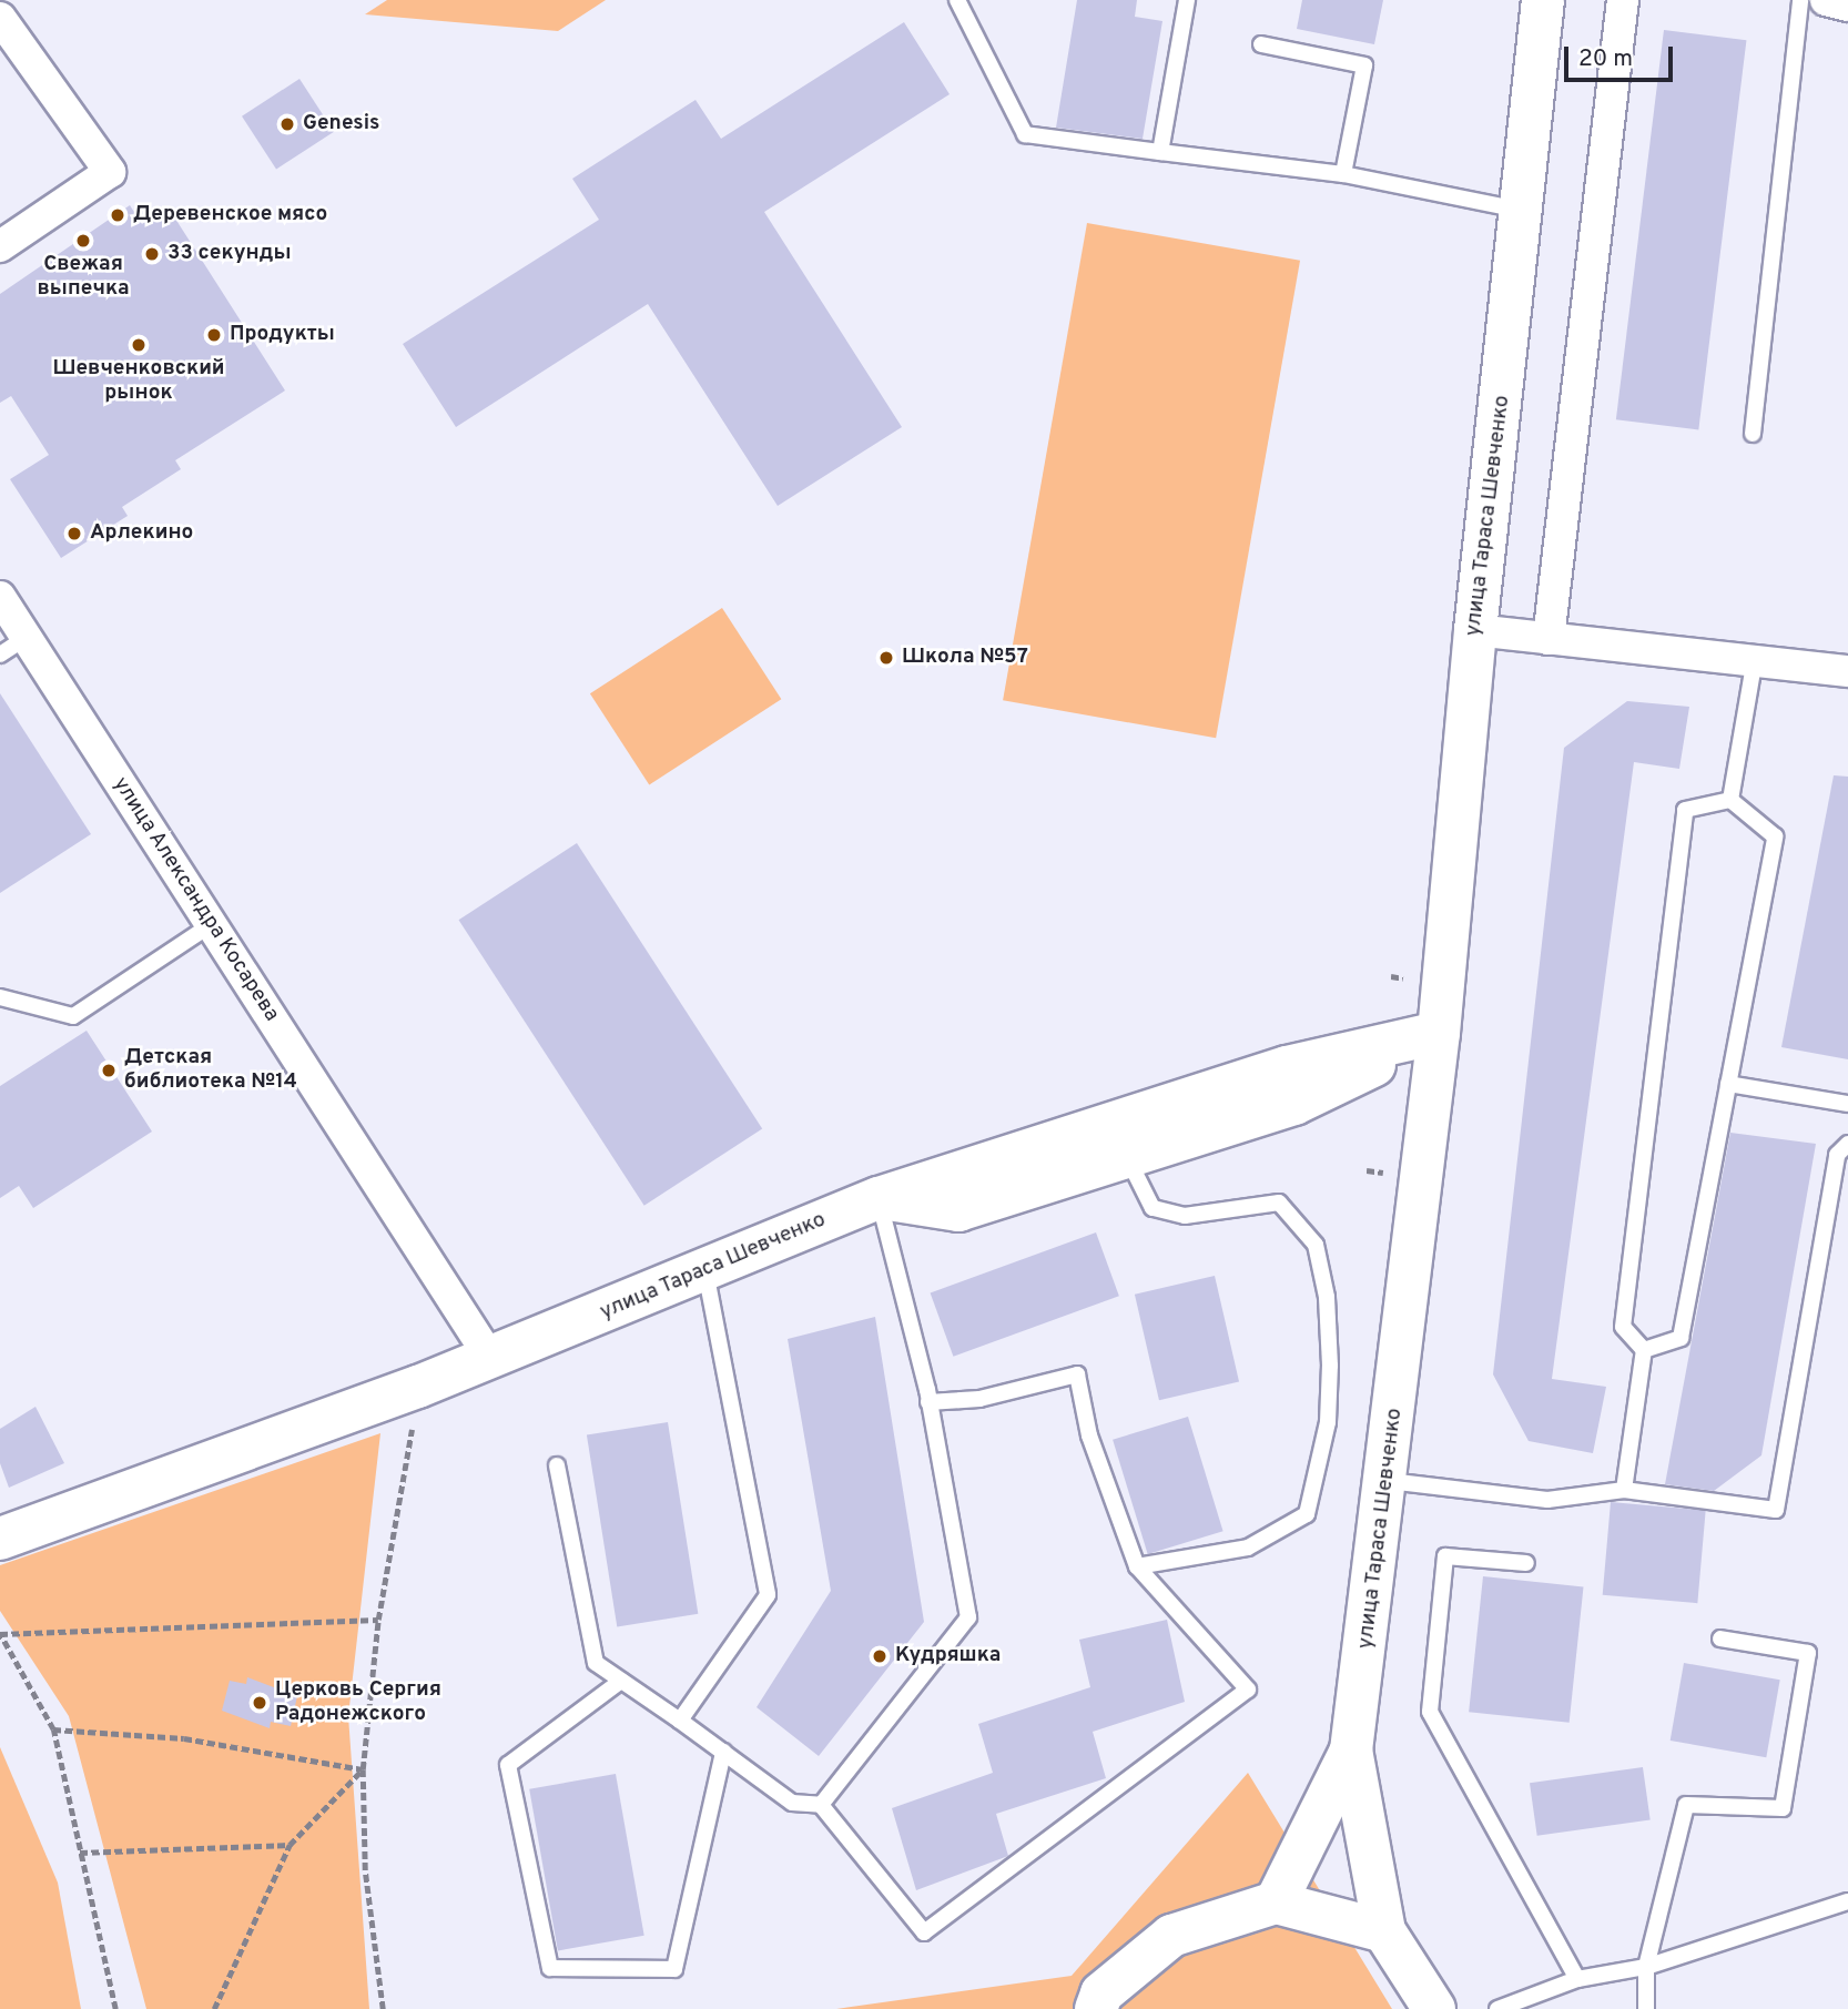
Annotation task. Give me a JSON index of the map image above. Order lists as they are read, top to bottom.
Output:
{
  "streets": {
    "street": ["улица Тараса Шевченко", "улица Александра Косарева"]
  },
  "crossings": [
    ["улица Тараса Шевченко", "улица Александра Косарева"]
  ],
  "places": [
    "Genesis",
    "Деревенское мясо",
    "Свежая выпечка",
    "33 секунды",
    "Продукты",
    "Шевченковский рынок",
    "Арлекино",
    "Школа №57",
    "Детская библиотека №14",
    "Кудряшка",
    "Церковь Сергия Радонежского"
  ],
  "scale_bar": "20 m"
}
